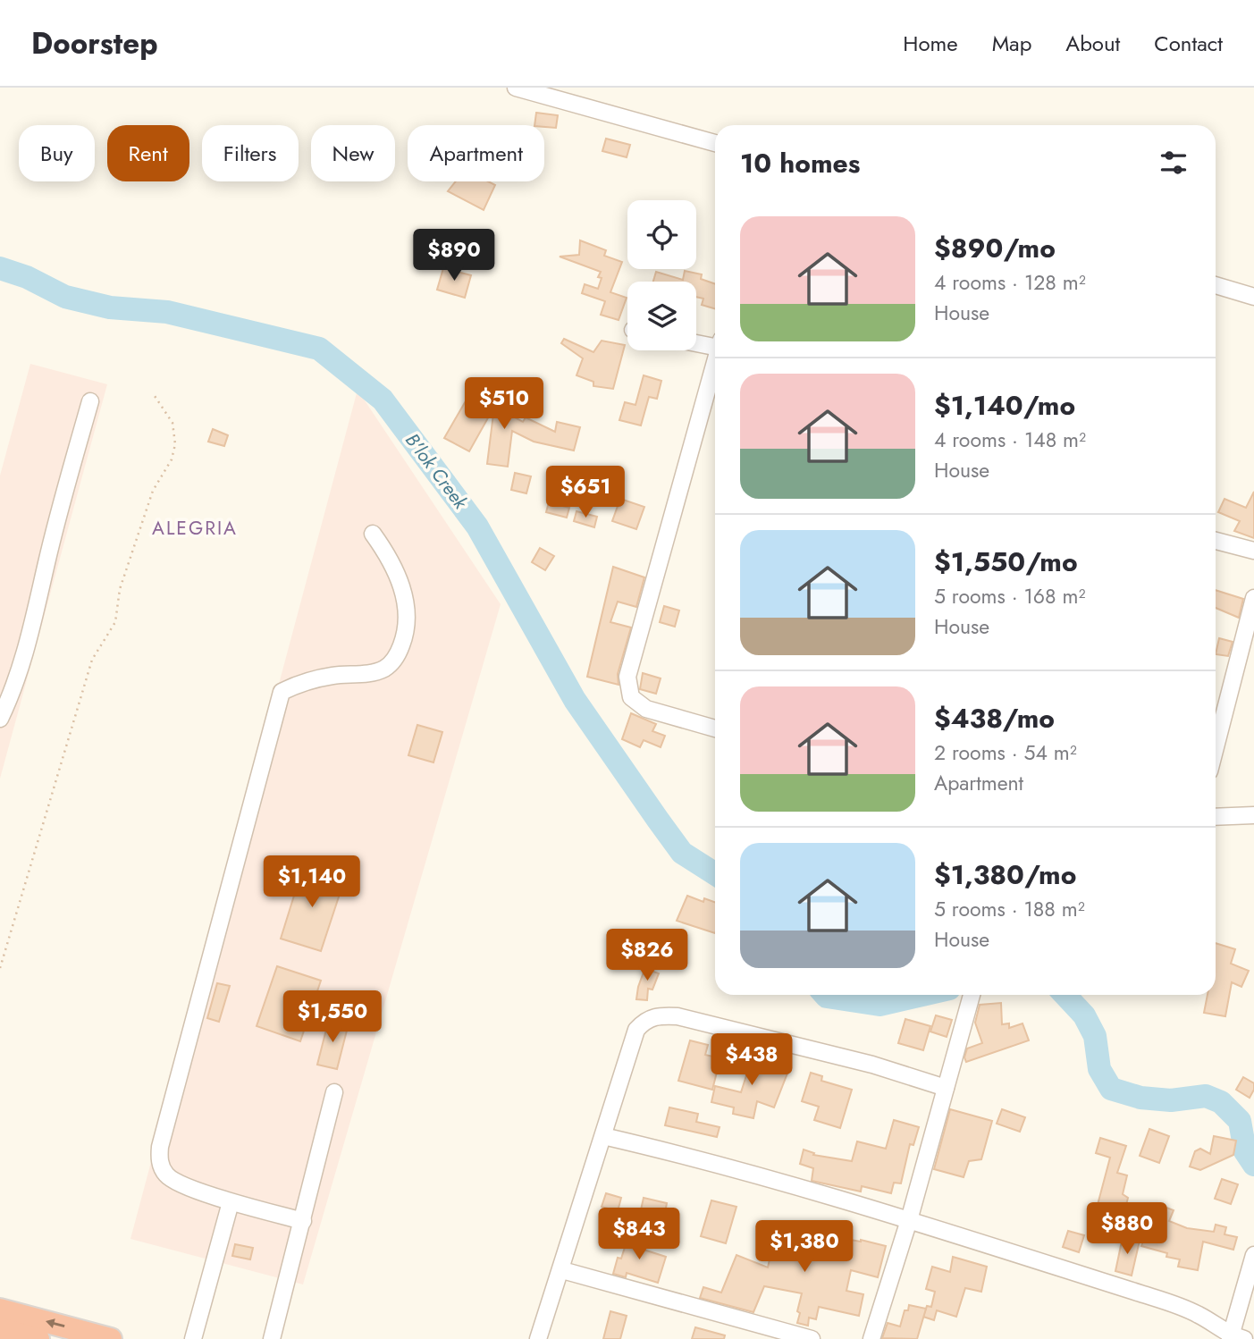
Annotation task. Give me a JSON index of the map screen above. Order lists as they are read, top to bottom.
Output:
{
  "districts": ["ALEGRIA"],
  "water": ["B'lok Creek"],
  "page": {
    "header": "Doorstep",
    "nav": [
      "Home",
      "Map",
      "About",
      "Contact"
    ],
    "chip": [
      "Buy",
      "Rent",
      "Filters",
      "New",
      "Apartment"
    ],
    "heading": "10 homes",
    "list": [
      {
        "name": "$890/mo",
        "note": "4 rooms · 128 m² · House"
      },
      {
        "name": "$1,140/mo",
        "note": "4 rooms · 148 m² · House"
      },
      {
        "name": "$1,550/mo",
        "note": "5 rooms · 168 m² · House"
      },
      {
        "name": "$438/mo",
        "note": "2 rooms · 54 m² · Apartment"
      },
      {
        "name": "$1,380/mo",
        "note": "5 rooms · 188 m² · House"
      }
    ],
    "price": [
      "$890",
      "$510",
      "$651",
      "$1,140",
      "$826",
      "$1,550",
      "$438",
      "$880",
      "$843",
      "$1,380"
    ]
  }
}
